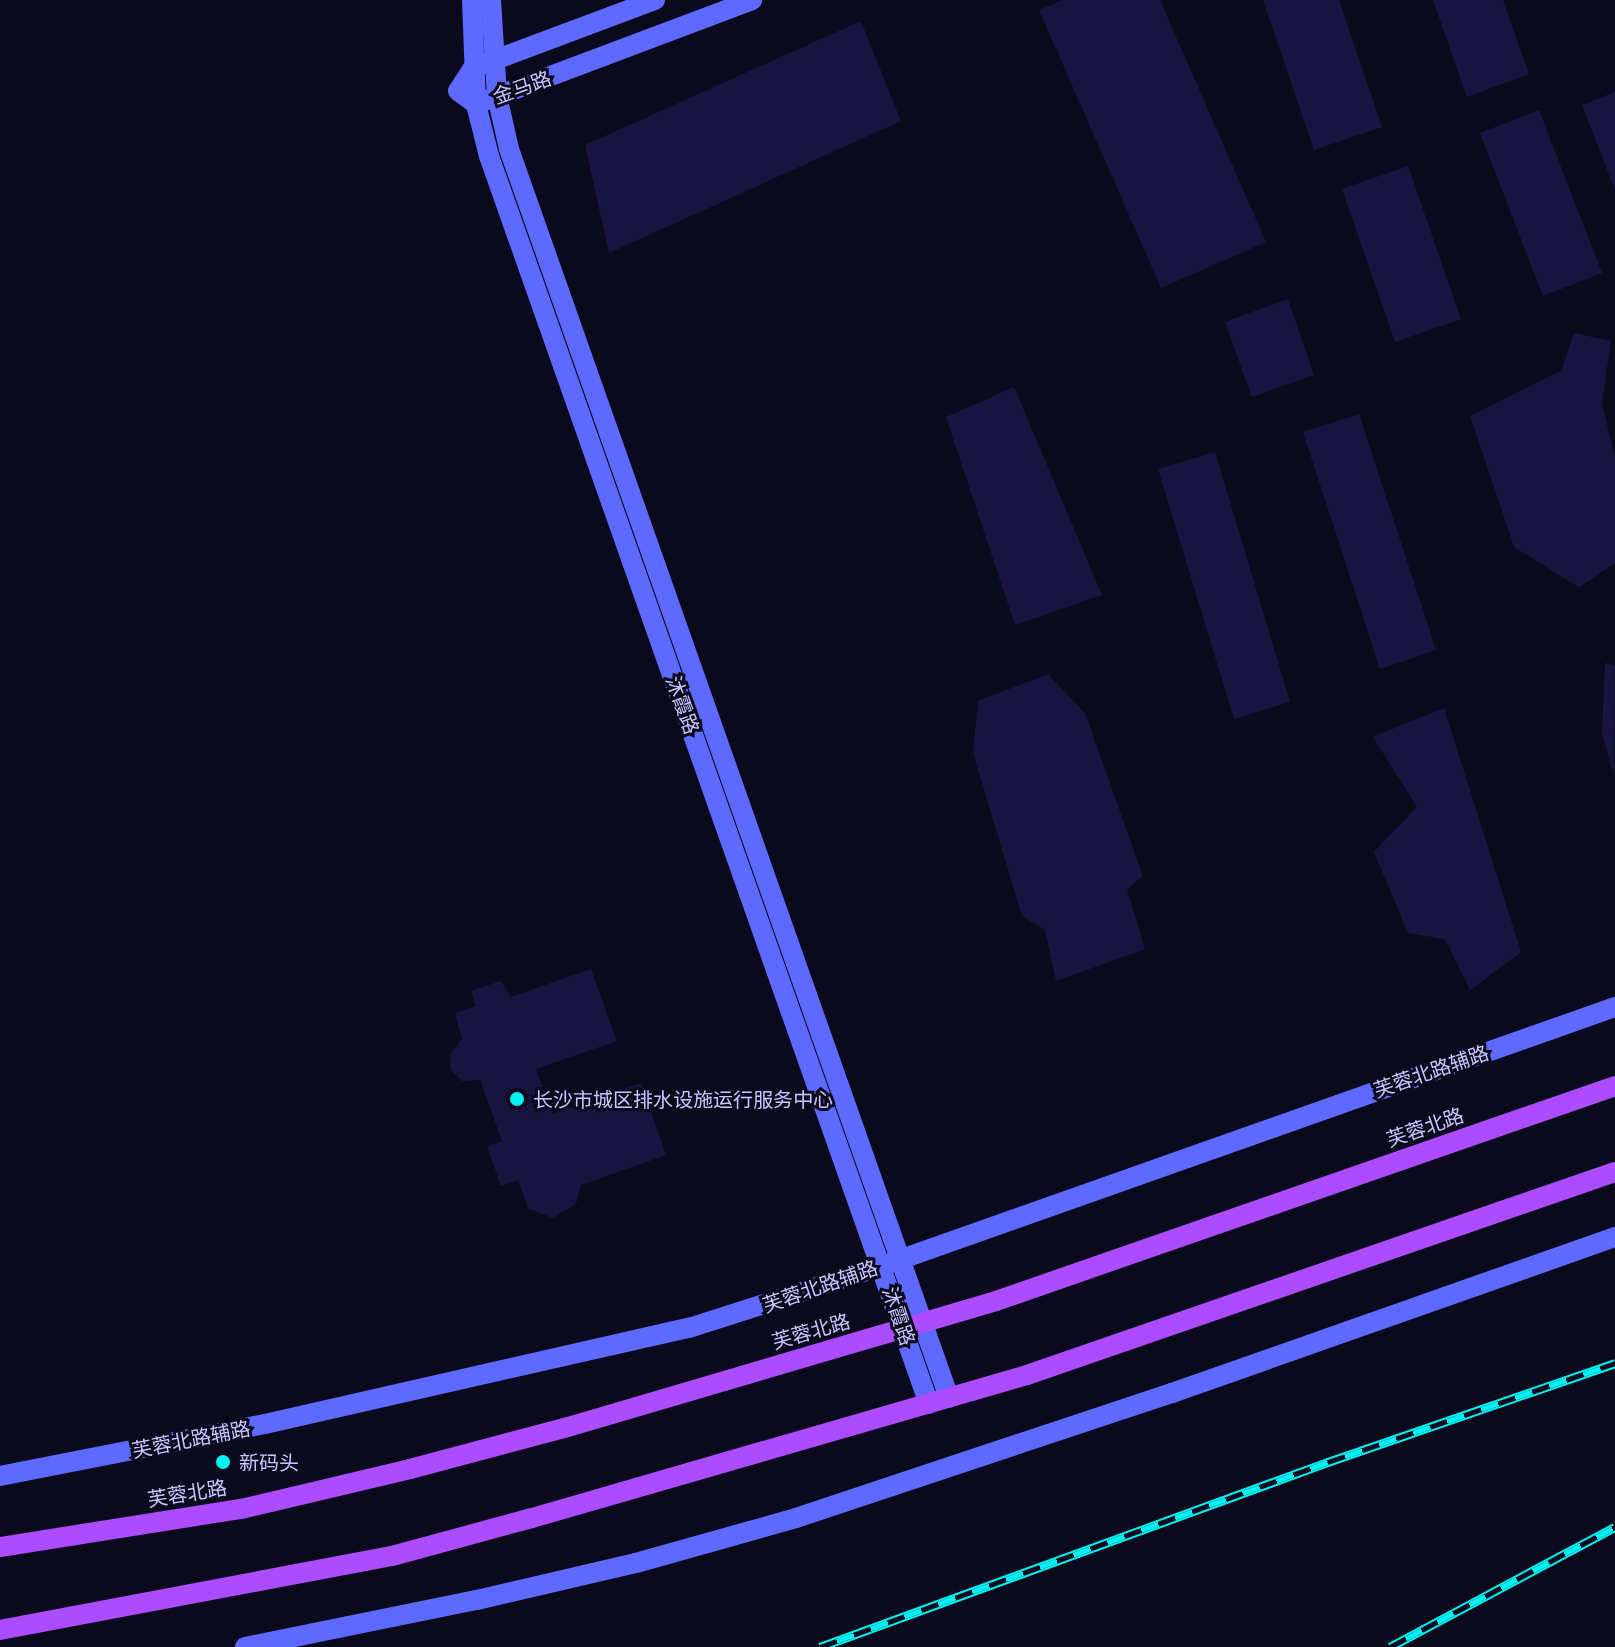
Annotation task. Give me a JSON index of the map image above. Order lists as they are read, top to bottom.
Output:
{
  "streets": {
    "main road": ["芙蓉北路"],
    "street": ["金马路", "沐霞路", "芙蓉北路辅路"]
  },
  "crossings": [
    ["金马路", "沐霞路"],
    ["沐霞路", "芙蓉北路辅路"],
    ["沐霞路", "芙蓉北路"]
  ],
  "places": ["长沙市城区排水设施运行服务中心", "新码头"]
}
